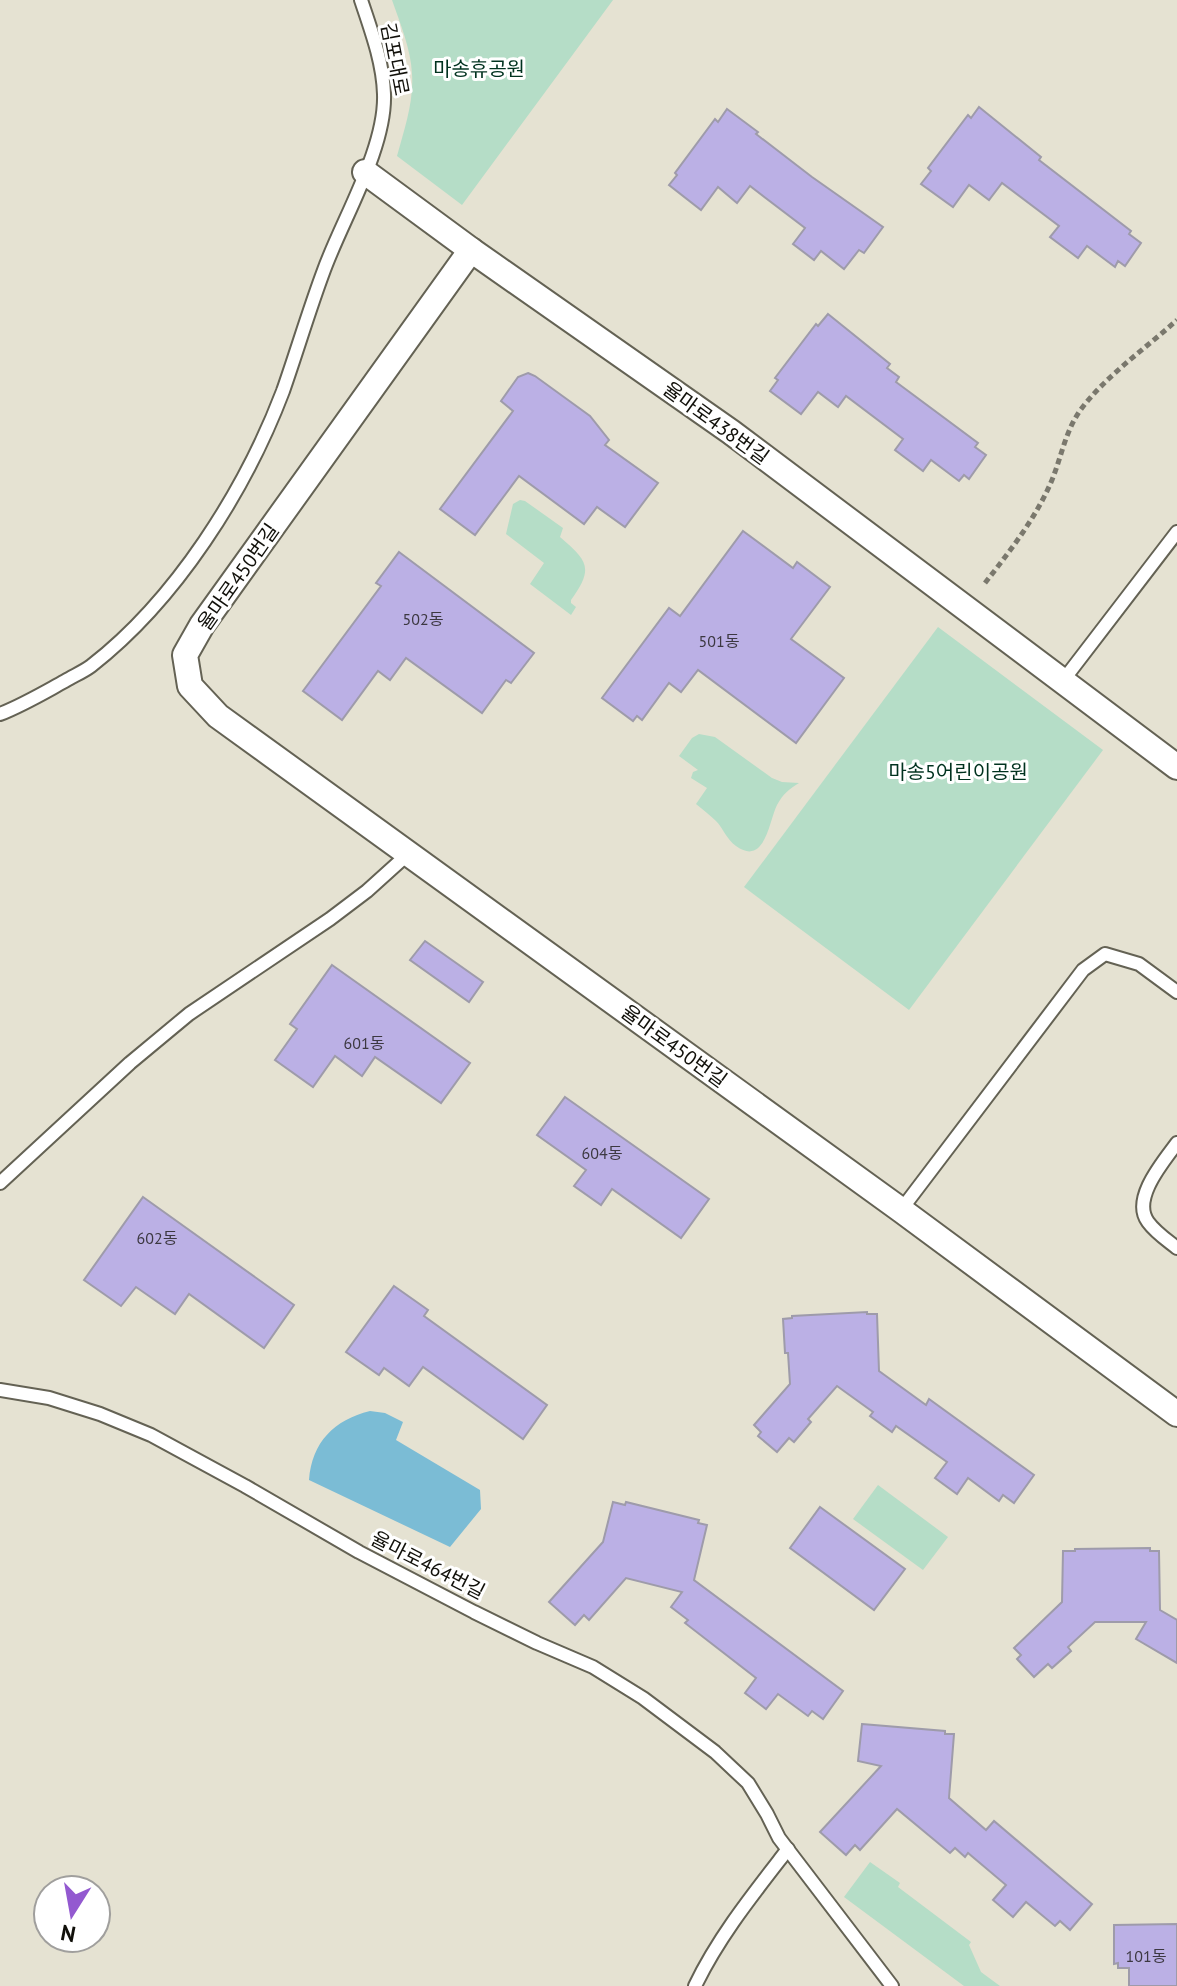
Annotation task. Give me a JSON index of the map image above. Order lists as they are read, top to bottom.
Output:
{
  "streets": {
    "street": ["율마로438번길", "율마로450번길"],
    "lane": ["김포대로", "율마로464번길"]
  },
  "crossings": [
    ["김포대로", "율마로438번길"],
    ["율마로438번길", "율마로450번길"]
  ],
  "parks": ["마송휴공원", "마송5어린이공원"],
  "house_numbers": [
    "502동",
    "501동",
    "601동",
    "604동",
    "602동",
    "101동"
  ],
  "north": "bottom"
}
